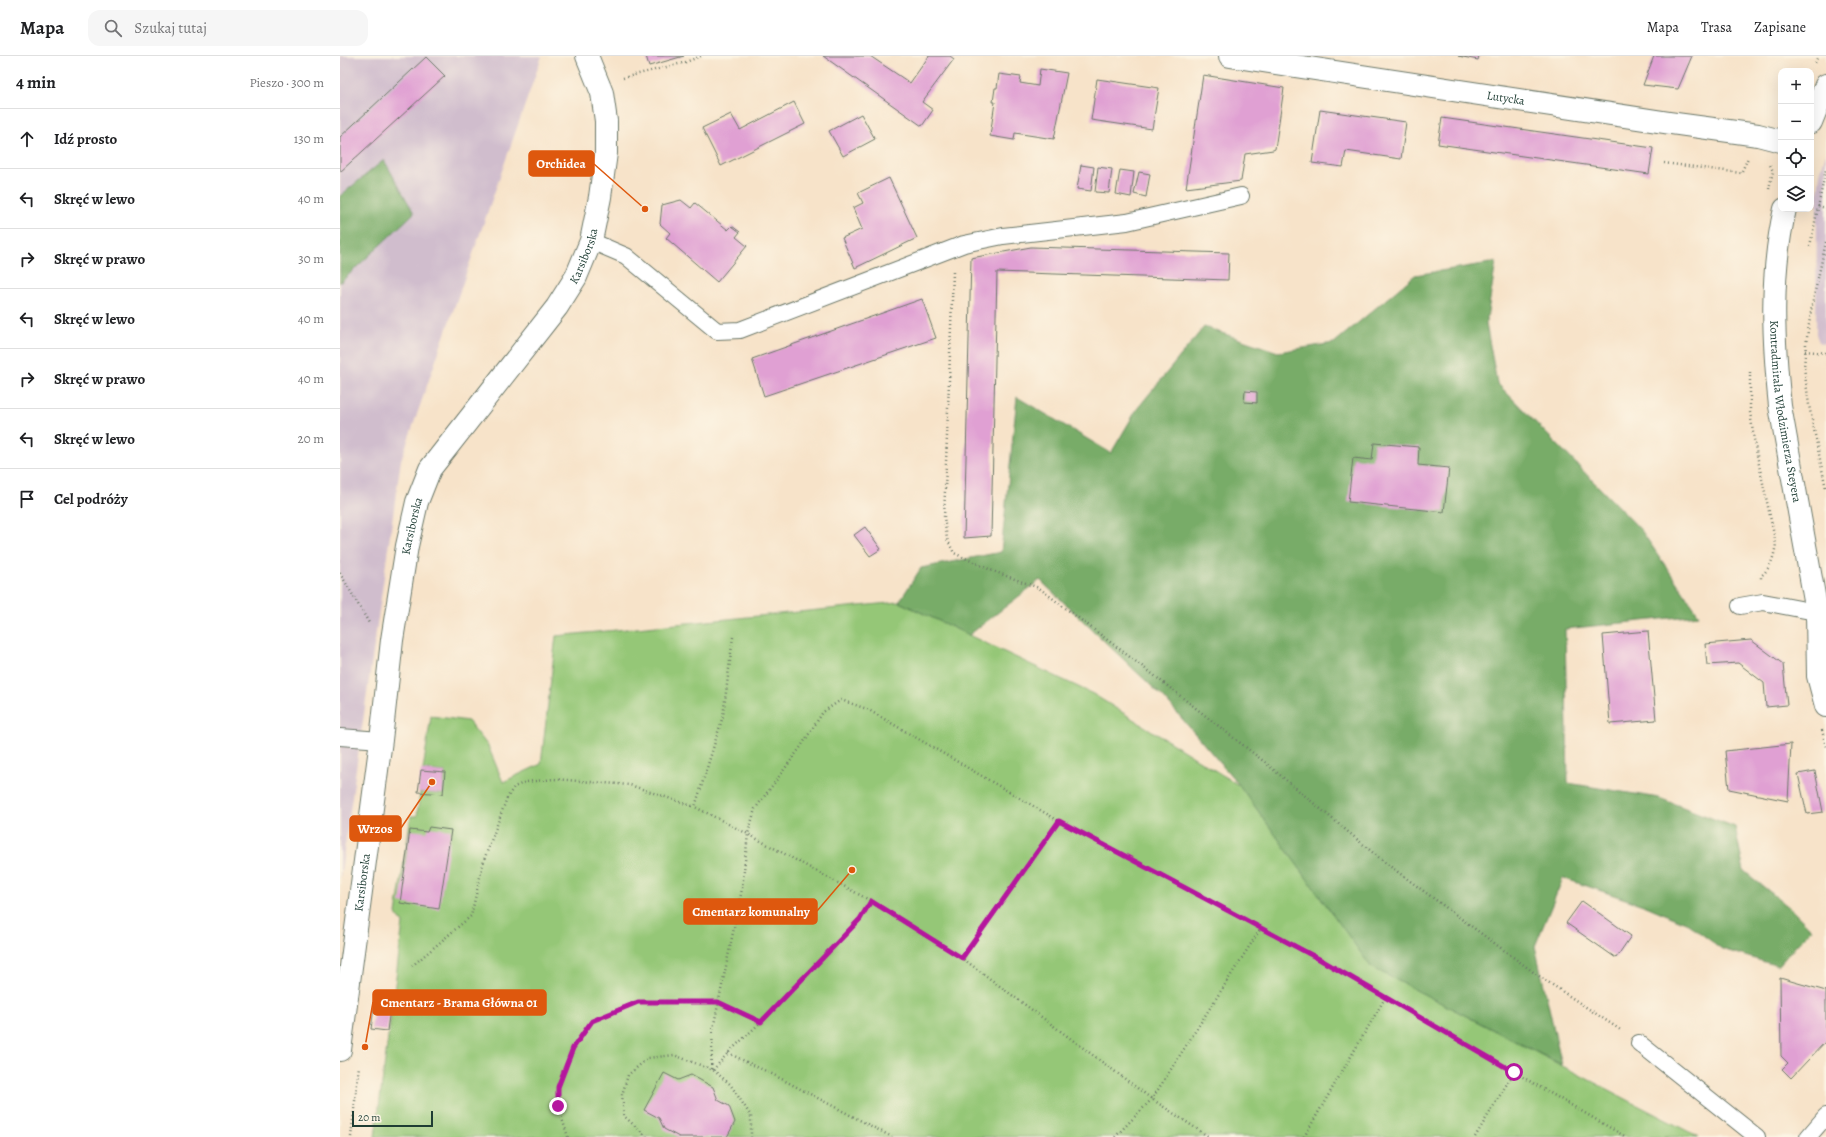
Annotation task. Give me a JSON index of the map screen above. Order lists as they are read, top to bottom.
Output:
{
  "streets": {
    "street": ["Lutycka", "Karsiborska", "Kontradmirała Włodzimierza Steyera"]
  },
  "places": [
    "Orchidea",
    "Wrzos",
    "Cmentarz komunalny",
    "Cmentarz - Brama Główna 01"
  ],
  "scale_bar": "20 m",
  "page": {
    "header": "Mapa",
    "search": "Szukaj tutaj",
    "nav": ["Mapa", "Trasa", "Zapisane"],
    "heading": ["4 min", "Pieszo · 300 m"],
    "map_buttons": ["+", "−"],
    "list": [
      ["Idź prosto", "130 m"],
      ["Skręć w lewo", "40 m"],
      ["Skręć w prawo", "30 m"],
      ["Skręć w lewo", "40 m"],
      ["Skręć w prawo", "40 m"],
      ["Skręć w lewo", "20 m"],
      "Cel podróży"
    ],
    "scale": "20 m"
  }
}
